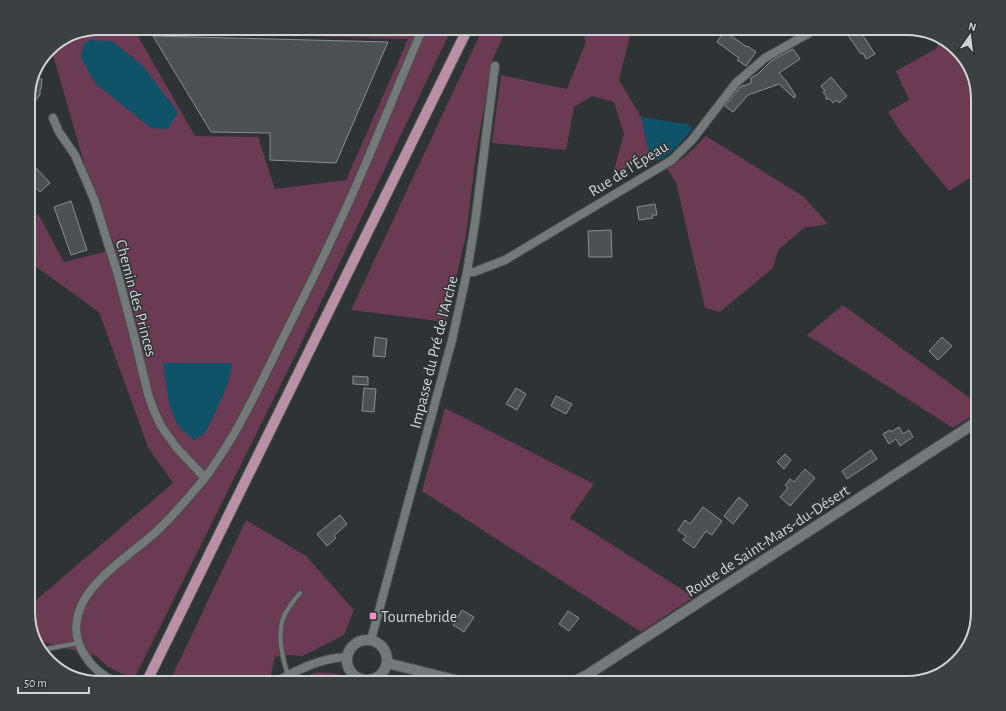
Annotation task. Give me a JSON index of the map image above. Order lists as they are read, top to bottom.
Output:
{
  "streets": {
    "main road": ["Route de Saint-Mars-du-Désert"],
    "street": ["Rue de l'Épeau", "Chemin des Princes", "Impasse du Pré de l'Arche"]
  },
  "crossings": [
    ["Rue de l'Épeau", "Impasse du Pré de l'Arche"]
  ],
  "places": {
    "transit": ["Tournebride"]
  },
  "scale_bar": "50 m",
  "north": "top"
}
